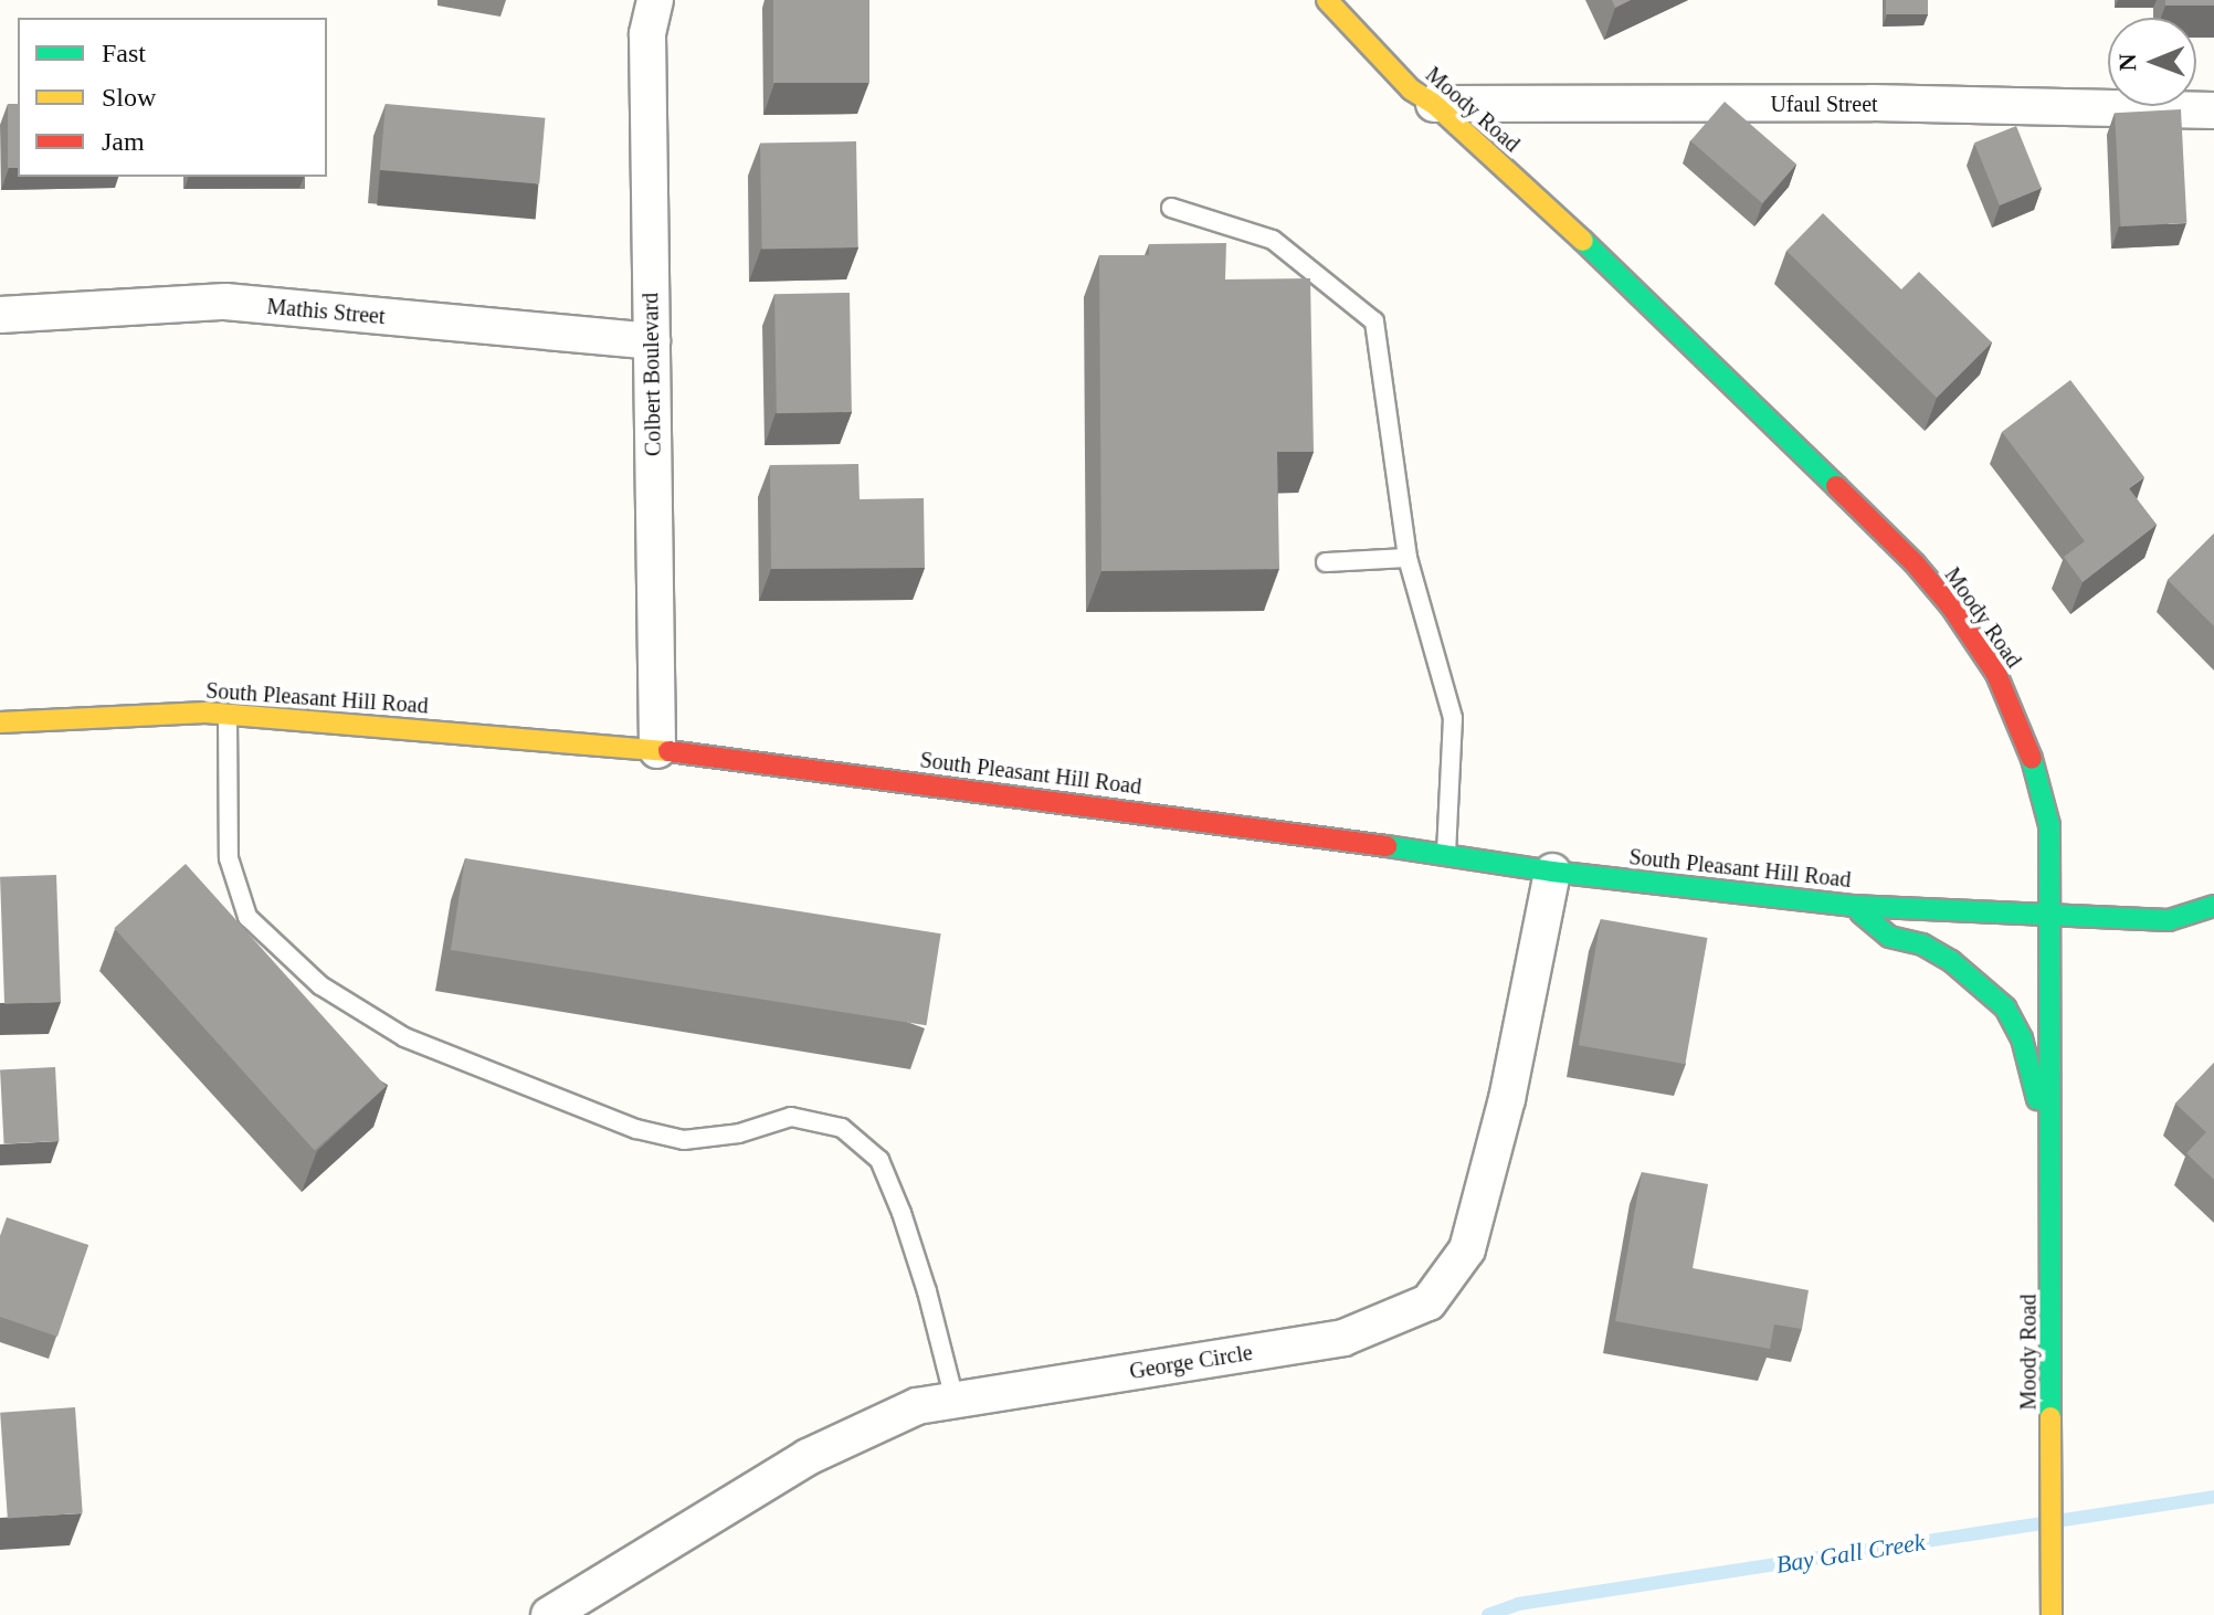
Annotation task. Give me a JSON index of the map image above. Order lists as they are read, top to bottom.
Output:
{
  "streets": {
    "street": [
      "Ufaul Street",
      "Moody Road",
      "Mathis Street",
      "Colbert Boulevard",
      "South Pleasant Hill Road",
      "George Circle"
    ]
  },
  "crossings": [
    ["Ufaul Street", "Moody Road"],
    ["Moody Road", "South Pleasant Hill Road"],
    ["Mathis Street", "Colbert Boulevard"],
    ["Colbert Boulevard", "South Pleasant Hill Road"],
    ["South Pleasant Hill Road", "George Circle"]
  ],
  "water": ["Bay Gall Creek"],
  "legend": ["Fast", "Slow", "Jam"],
  "north": "left"
}
